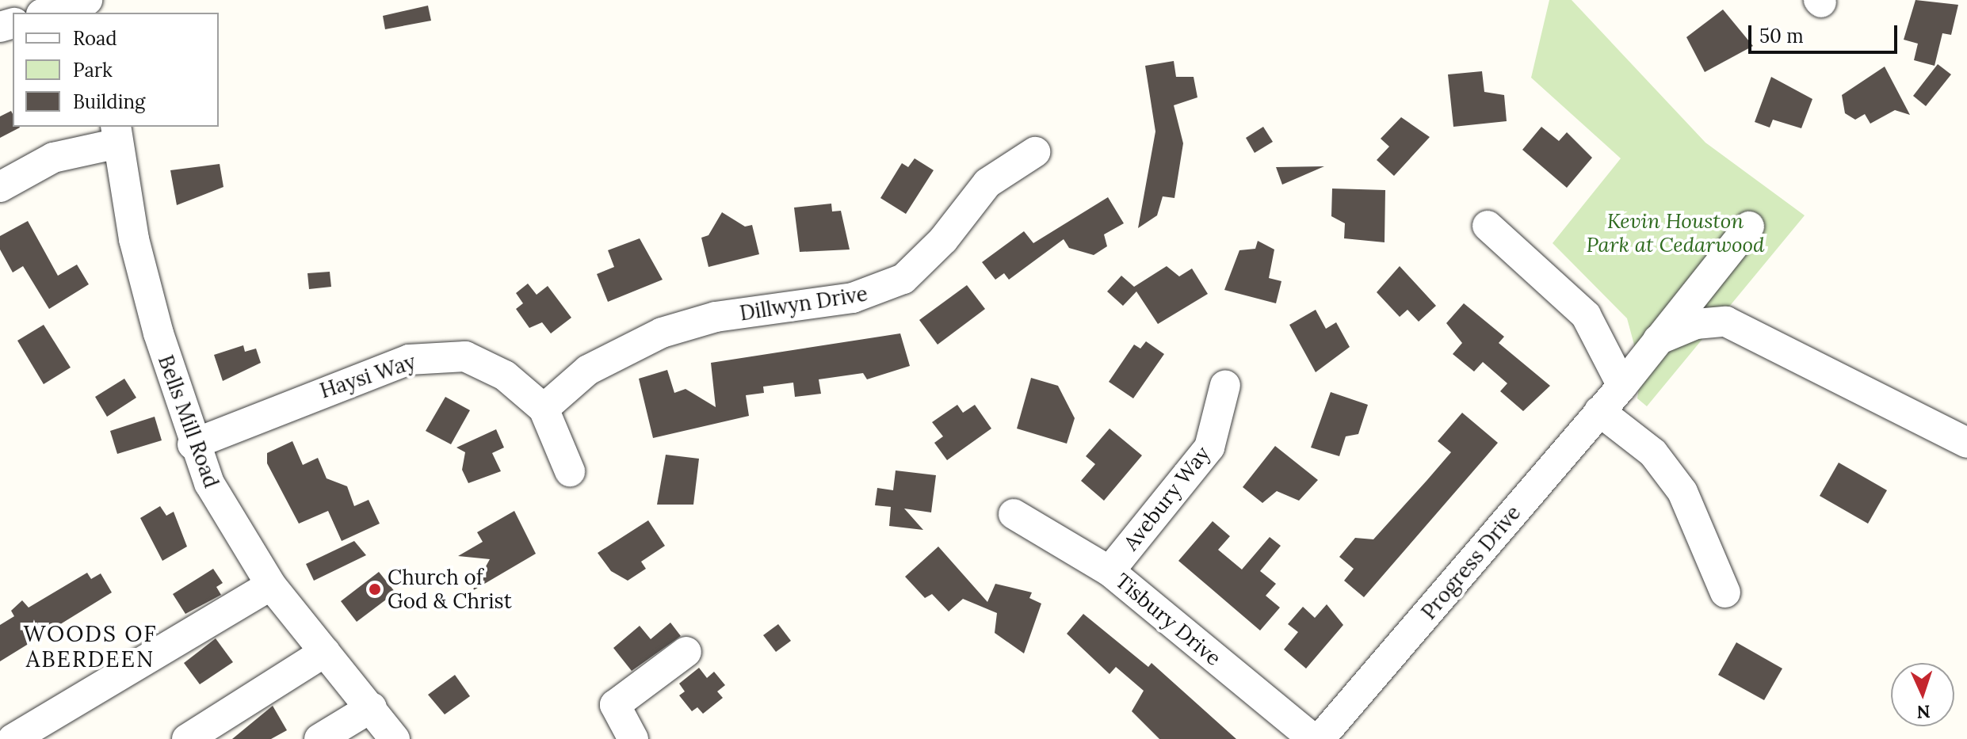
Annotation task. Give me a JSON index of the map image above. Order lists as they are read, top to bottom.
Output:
{
  "streets": {
    "street": [
      "Dillwyn Drive",
      "Haysi Way",
      "Bells Mill Road",
      "Avebury Way",
      "Progress Drive",
      "Tisbury Drive"
    ]
  },
  "crossings": [
    ["Dillwyn Drive", "Haysi Way"],
    ["Haysi Way", "Bells Mill Road"],
    ["Avebury Way", "Tisbury Drive"]
  ],
  "districts": ["WOODS OF ABERDEEN"],
  "parks": ["Kevin Houston Park at Cedarwood"],
  "places": ["Church of God & Christ"],
  "legend": ["Road", "Park", "Building"],
  "scale_bar": "50 m",
  "north": "bottom"
}
